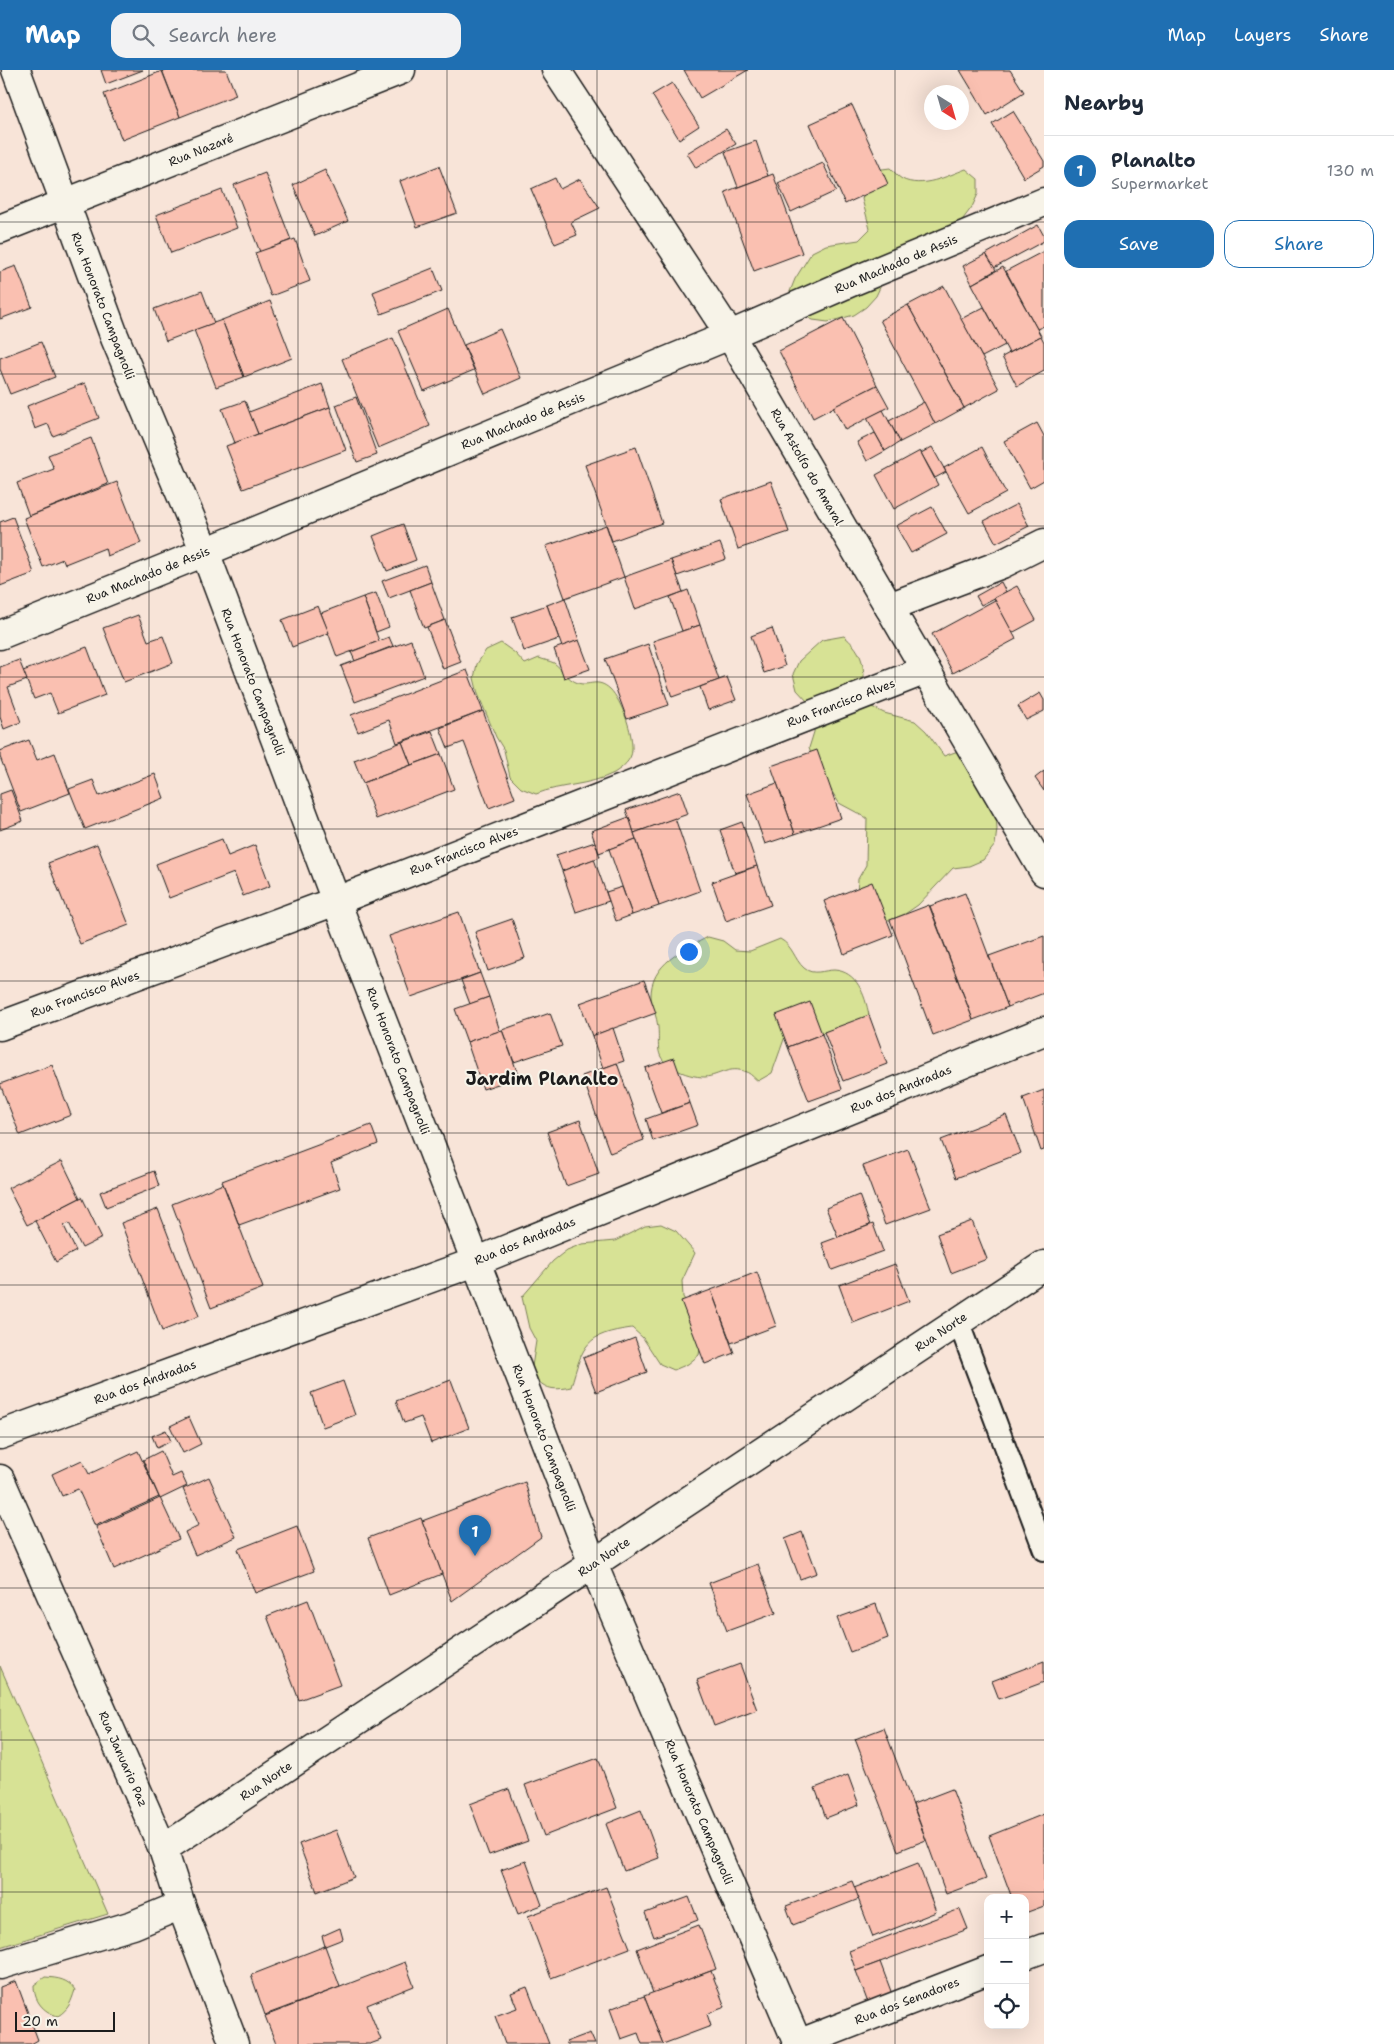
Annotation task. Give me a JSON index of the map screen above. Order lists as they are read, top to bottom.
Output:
{
  "streets": {
    "street": [
      "Rua Nazaré",
      "Rua Machado de Assis",
      "Rua Honorato Campagnolli",
      "Rua Astolfo do Amaral",
      "Rua Francisco Alves",
      "Rua dos Andradas",
      "Rua Norte",
      "Rua Januario Paz",
      "Rua dos Senadores"
    ]
  },
  "crossings": [
    ["Rua Nazaré", "Rua Honorato Campagnolli"],
    ["Rua Machado de Assis", "Rua Honorato Campagnolli"],
    ["Rua Machado de Assis", "Rua Astolfo do Amaral"],
    ["Rua Honorato Campagnolli", "Rua Francisco Alves"],
    ["Rua Honorato Campagnolli", "Rua dos Andradas"],
    ["Rua Honorato Campagnolli", "Rua Norte"],
    ["Rua Honorato Campagnolli", "Rua dos Senadores"],
    ["Rua Astolfo do Amaral", "Rua Francisco Alves"],
    ["Rua Norte", "Rua Januario Paz"]
  ],
  "districts": ["Jardim Planalto"],
  "scale_bar": "20 m",
  "north": "bottom right",
  "page": {
    "header": "Map",
    "search": "Search here",
    "nav": ["Map", "Layers", "Share"],
    "heading": "Nearby",
    "list": [
      {
        "mark": "1",
        "name": "Planalto",
        "note": "Supermarket",
        "value": "130 m"
      }
    ],
    "buttons": ["Save", "Share"],
    "pins": "1",
    "map_buttons": ["+", "−"],
    "scale": "20 m"
  }
}
